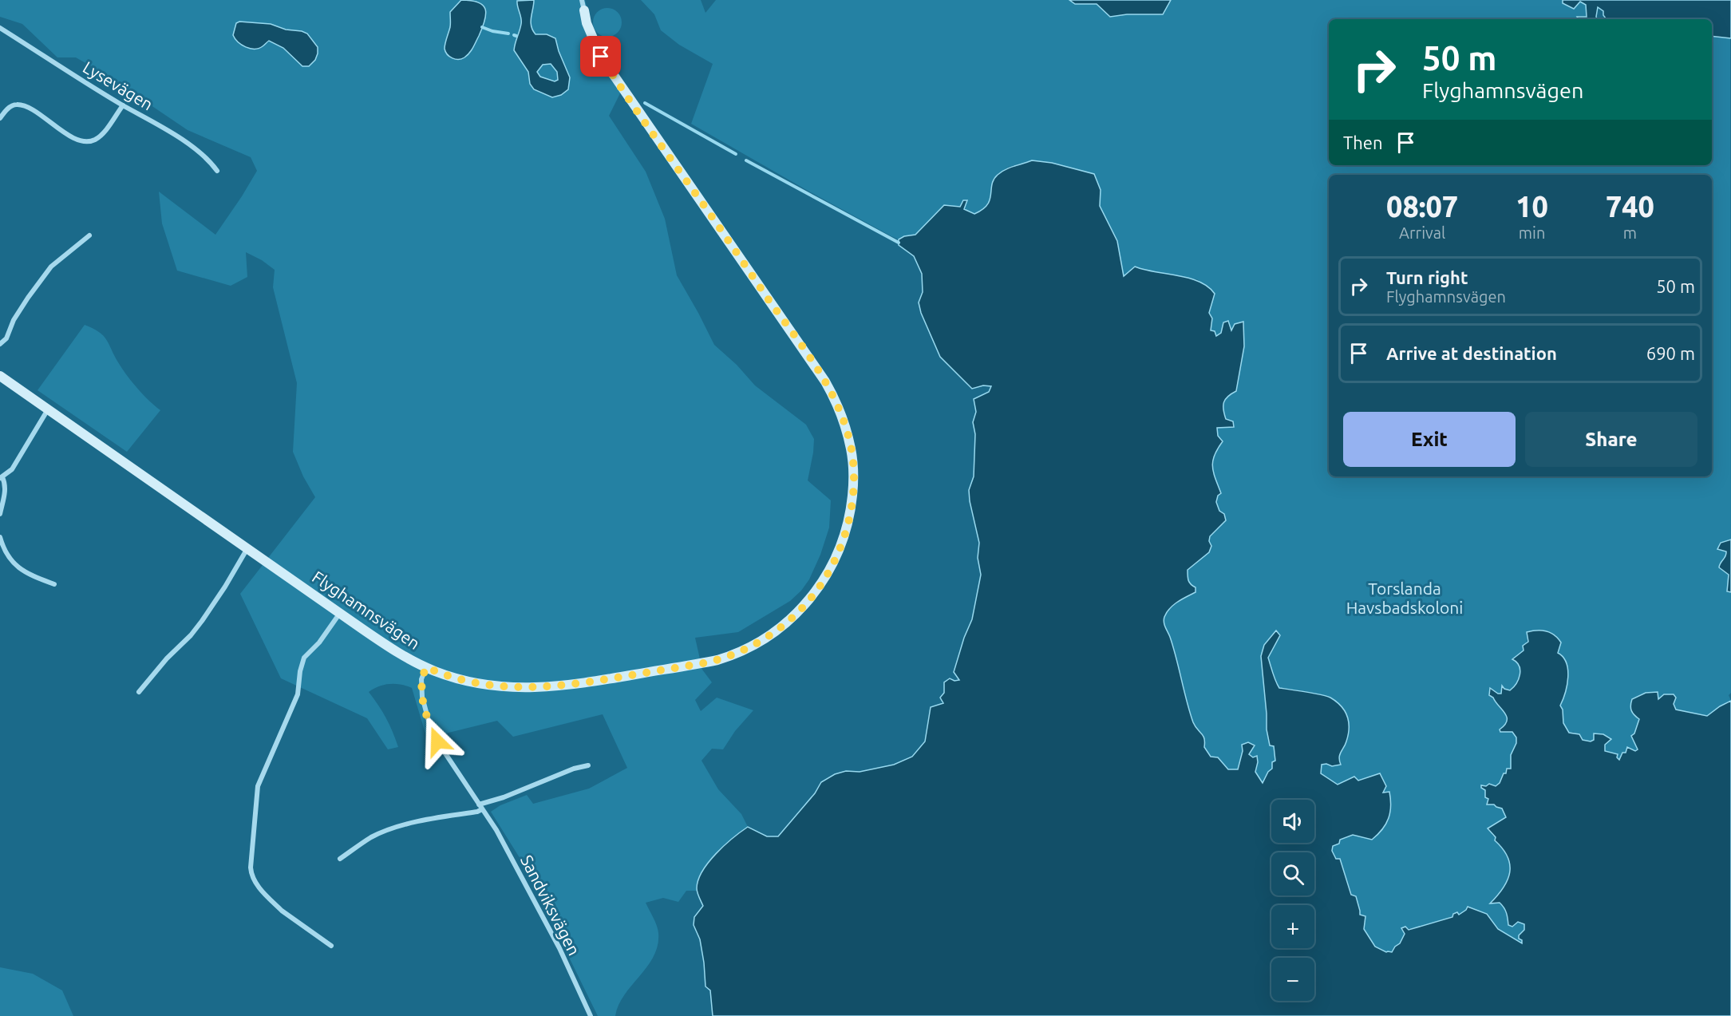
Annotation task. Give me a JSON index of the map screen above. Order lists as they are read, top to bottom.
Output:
{
  "streets": {
    "street": ["Lysevägen", "Flyghamnsvägen", "Sandviksvägen"]
  },
  "crossings": [
    ["Flyghamnsvägen", "Sandviksvägen"]
  ],
  "parks": ["Torslanda Havsbadskoloni"],
  "page": {
    "turn": ["50 m", "Flyghamnsvägen"],
    "then": "Then",
    "eta": [
      "08:07",
      "Arrival",
      "10",
      "min",
      "740",
      "m"
    ],
    "list": [
      {
        "name": "Turn right",
        "note": "Flyghamnsvägen",
        "value": "50 m"
      },
      {
        "name": "Arrive at destination",
        "value": "690 m"
      }
    ],
    "buttons": ["Exit", "Share"],
    "map_buttons": ["+", "−"]
  }
}
